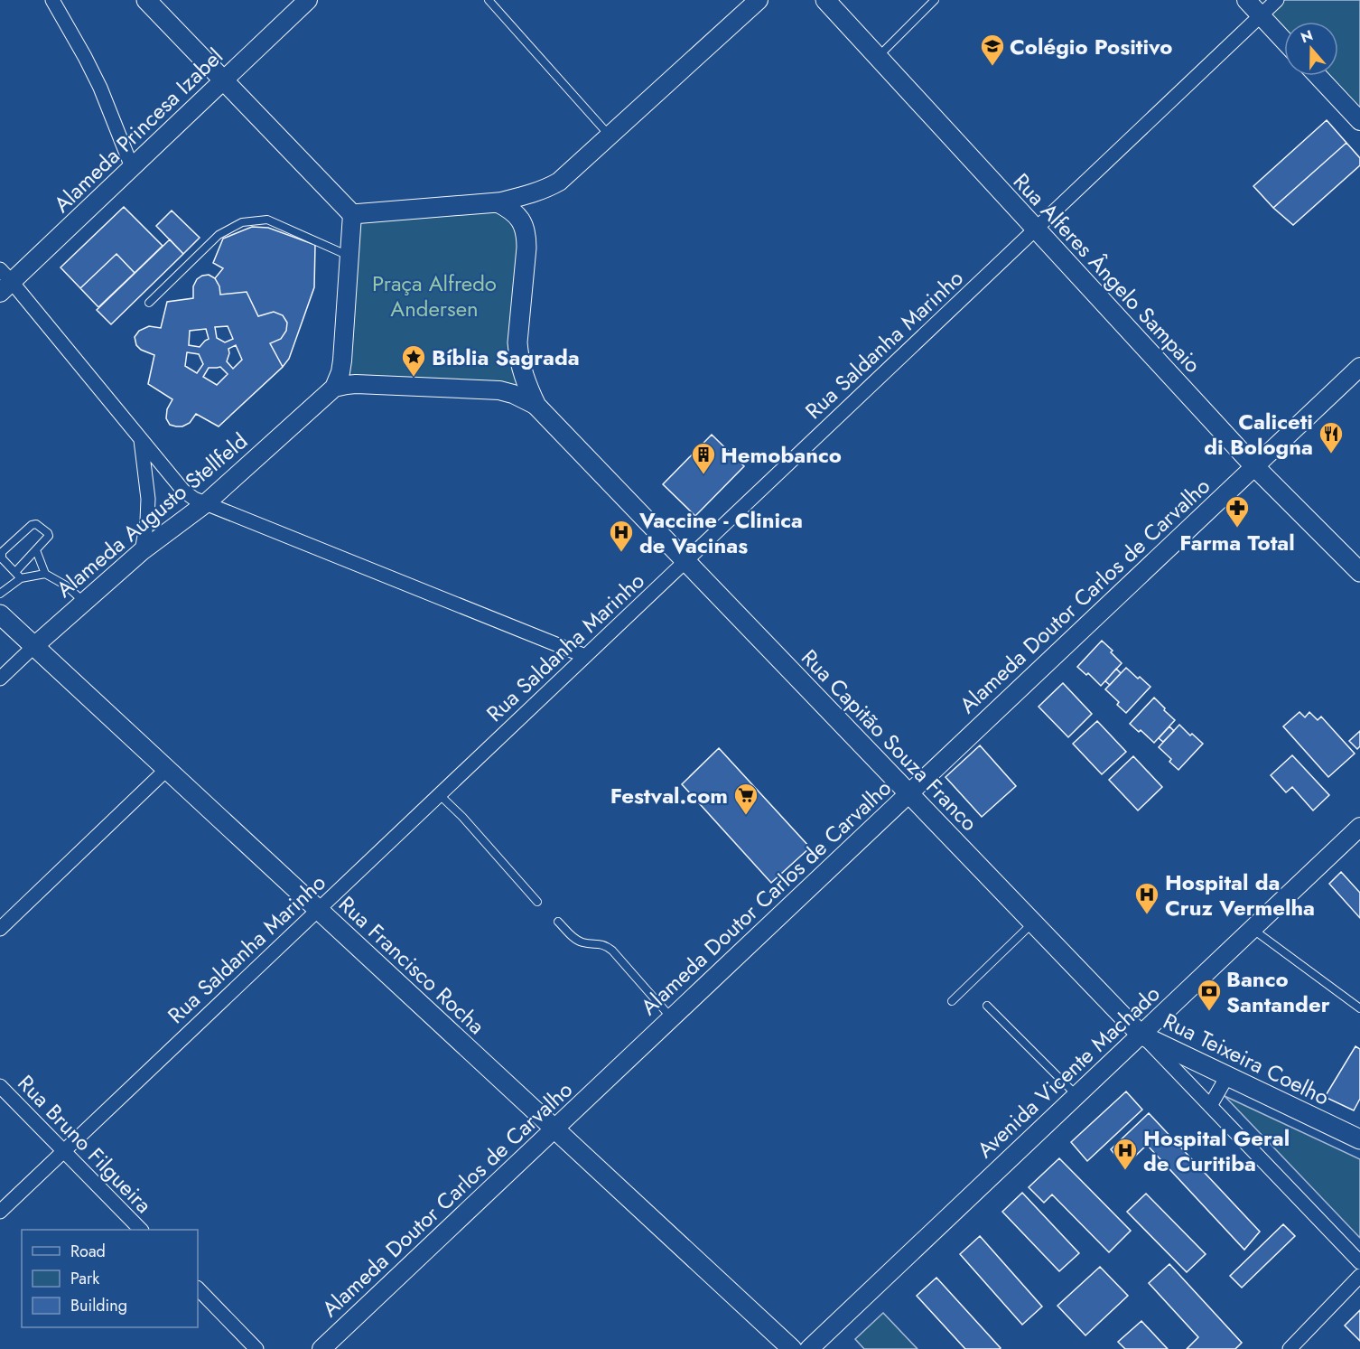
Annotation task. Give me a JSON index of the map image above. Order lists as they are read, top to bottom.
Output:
{
  "streets": {
    "main road": [
      "Rua Alferes Ângelo Sampaio",
      "Rua Capitão Souza Franco",
      "Rua Francisco Rocha",
      "Rua Teixeira Coelho"
    ],
    "street": [
      "Alameda Princesa Izabel",
      "Rua Saldanha Marinho",
      "Alameda Augusto Stellfeld",
      "Alameda Doutor Carlos de Carvalho",
      "Avenida Vicente Machado",
      "Rua Bruno Filgueira"
    ]
  },
  "crossings": [
    ["Rua Alferes Ângelo Sampaio", "Rua Saldanha Marinho"],
    ["Rua Alferes Ângelo Sampaio", "Alameda Doutor Carlos de Carvalho"],
    ["Rua Saldanha Marinho", "Rua Capitão Souza Franco"],
    ["Rua Saldanha Marinho", "Rua Francisco Rocha"],
    ["Rua Saldanha Marinho", "Rua Bruno Filgueira"],
    ["Alameda Augusto Stellfeld", "Rua Francisco Rocha"],
    ["Alameda Doutor Carlos de Carvalho", "Rua Capitão Souza Franco"],
    ["Alameda Doutor Carlos de Carvalho", "Rua Francisco Rocha"],
    ["Rua Capitão Souza Franco", "Rua Teixeira Coelho"],
    ["Rua Capitão Souza Franco", "Avenida Vicente Machado"],
    ["Rua Teixeira Coelho", "Avenida Vicente Machado"]
  ],
  "parks": ["Praça Alfredo Andersen"],
  "places": {
    "school or university": ["Colégio Positivo"],
    "place": ["Bíblia Sagrada"],
    "restaurant": ["Caliceti di Bologna"],
    "building": ["Hemobanco"],
    "pharmacy": ["Farma Total"],
    "hospital": ["Vaccine - Clinica de Vacinas", "Hospital da Cruz Vermelha", "Hospital Geral de Curitiba"],
    "supermarket": ["Festval.com"],
    "bank": ["Banco Santander"]
  },
  "legend": ["Road", "Park", "Building"],
  "north": "top"
}
